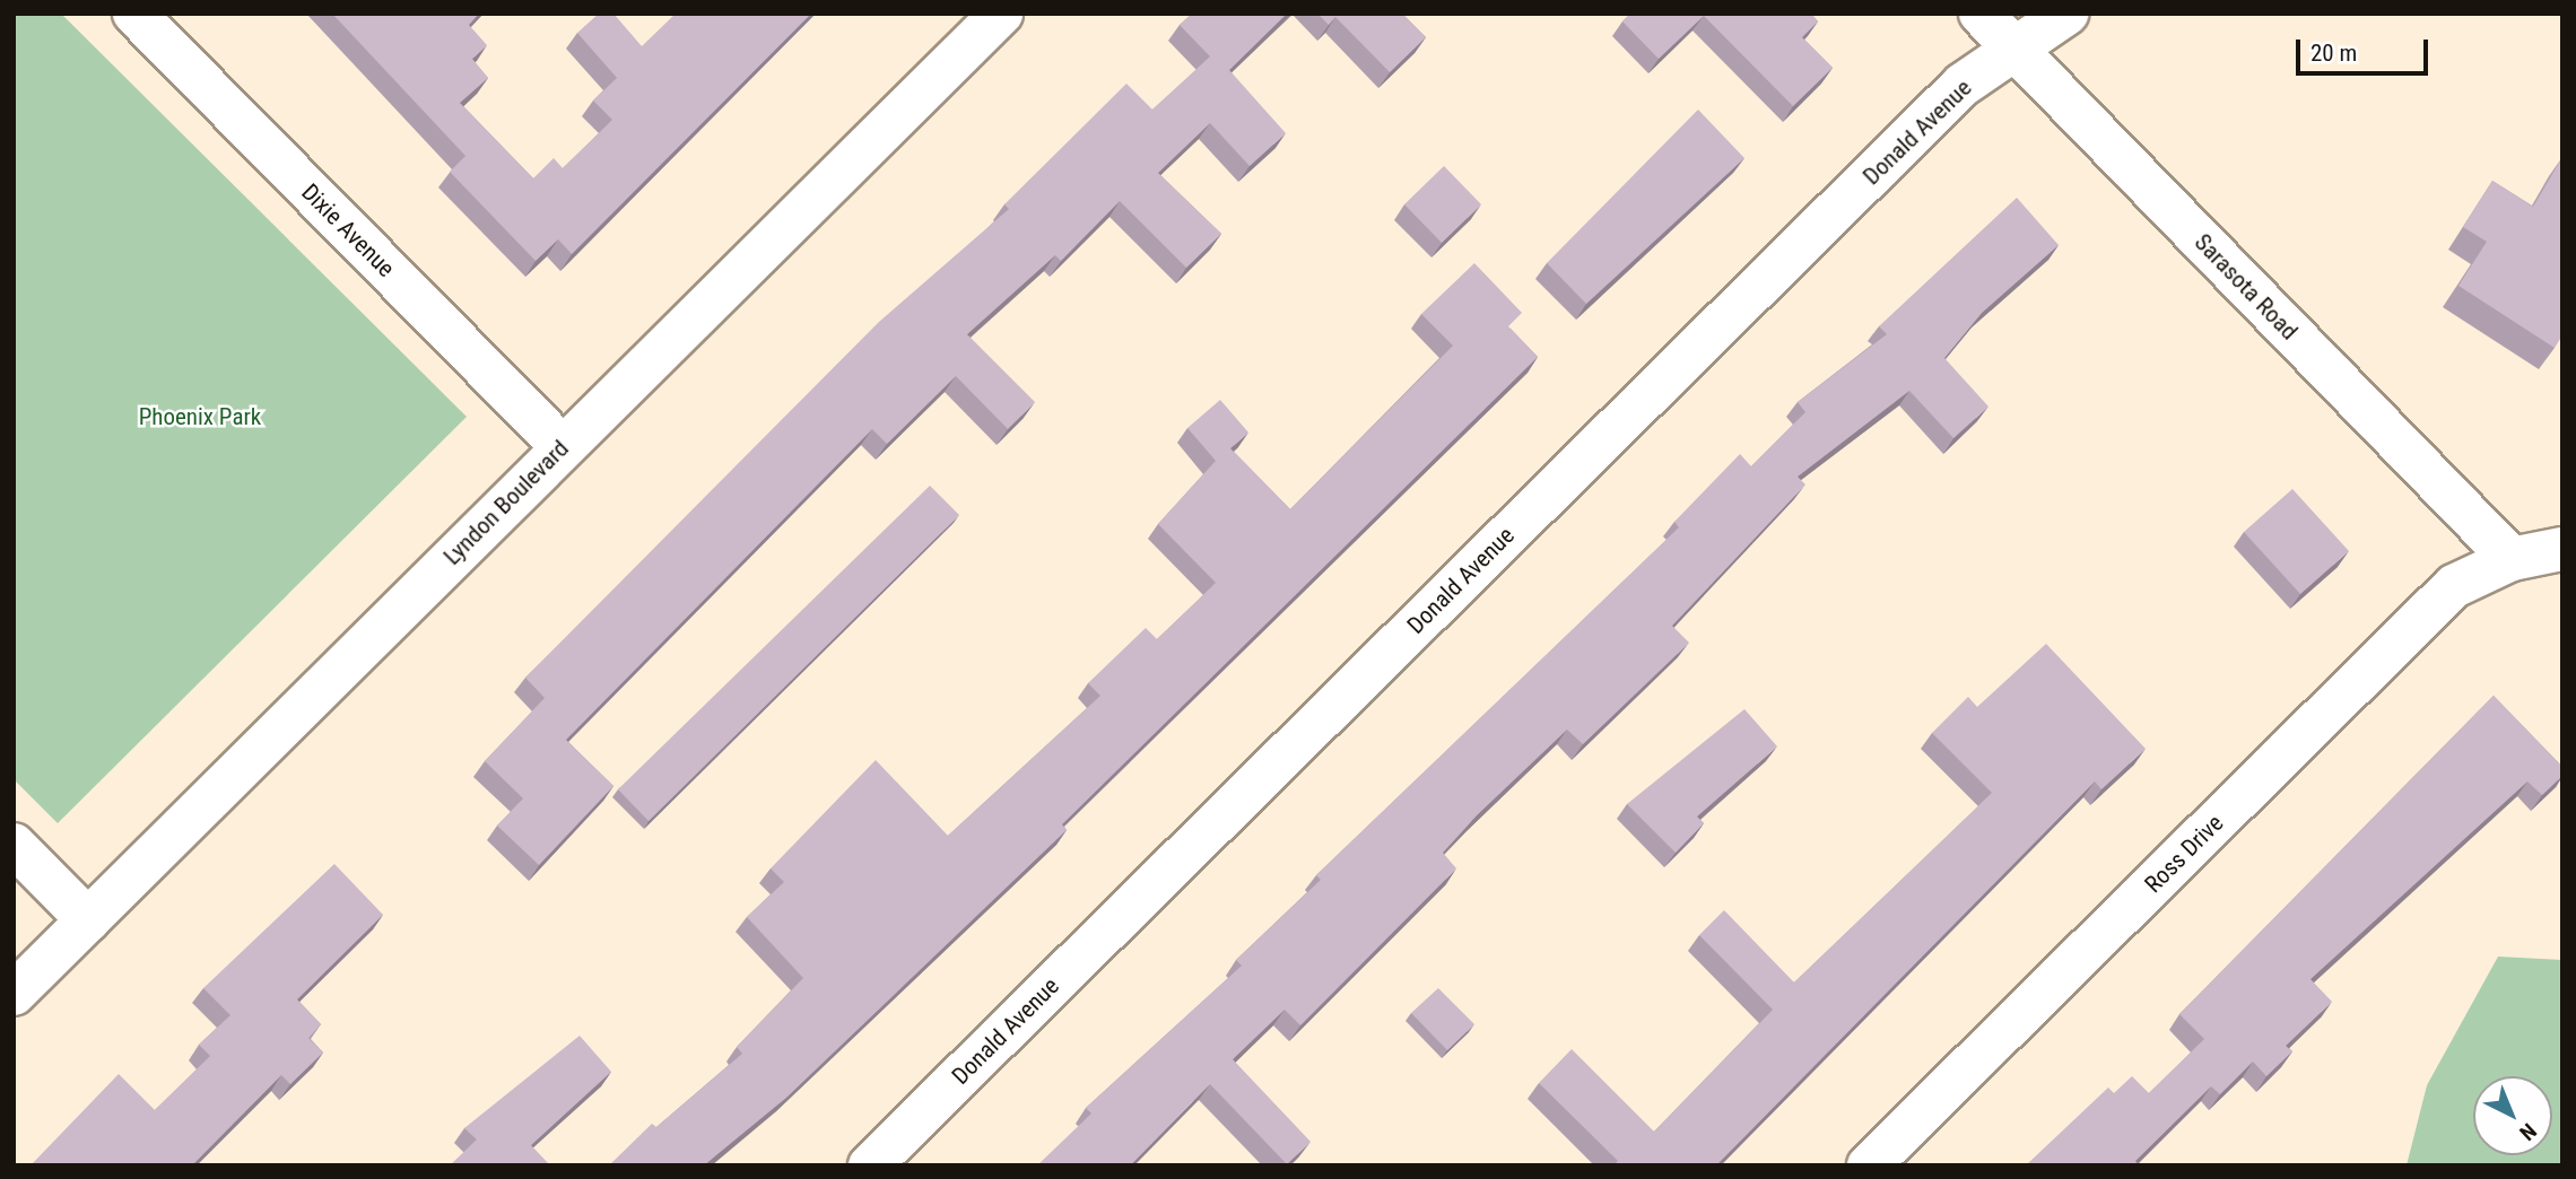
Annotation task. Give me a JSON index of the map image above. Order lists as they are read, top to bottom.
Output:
{
  "streets": {
    "street": [
      "Donald Avenue",
      "Dixie Avenue",
      "Sarasota Road",
      "Lyndon Boulevard",
      "Ross Drive"
    ]
  },
  "crossings": [
    ["Donald Avenue", "Sarasota Road"],
    ["Dixie Avenue", "Lyndon Boulevard"],
    ["Sarasota Road", "Ross Drive"]
  ],
  "parks": ["Phoenix Park"],
  "scale_bar": "20 m",
  "north": "bottom right"
}
